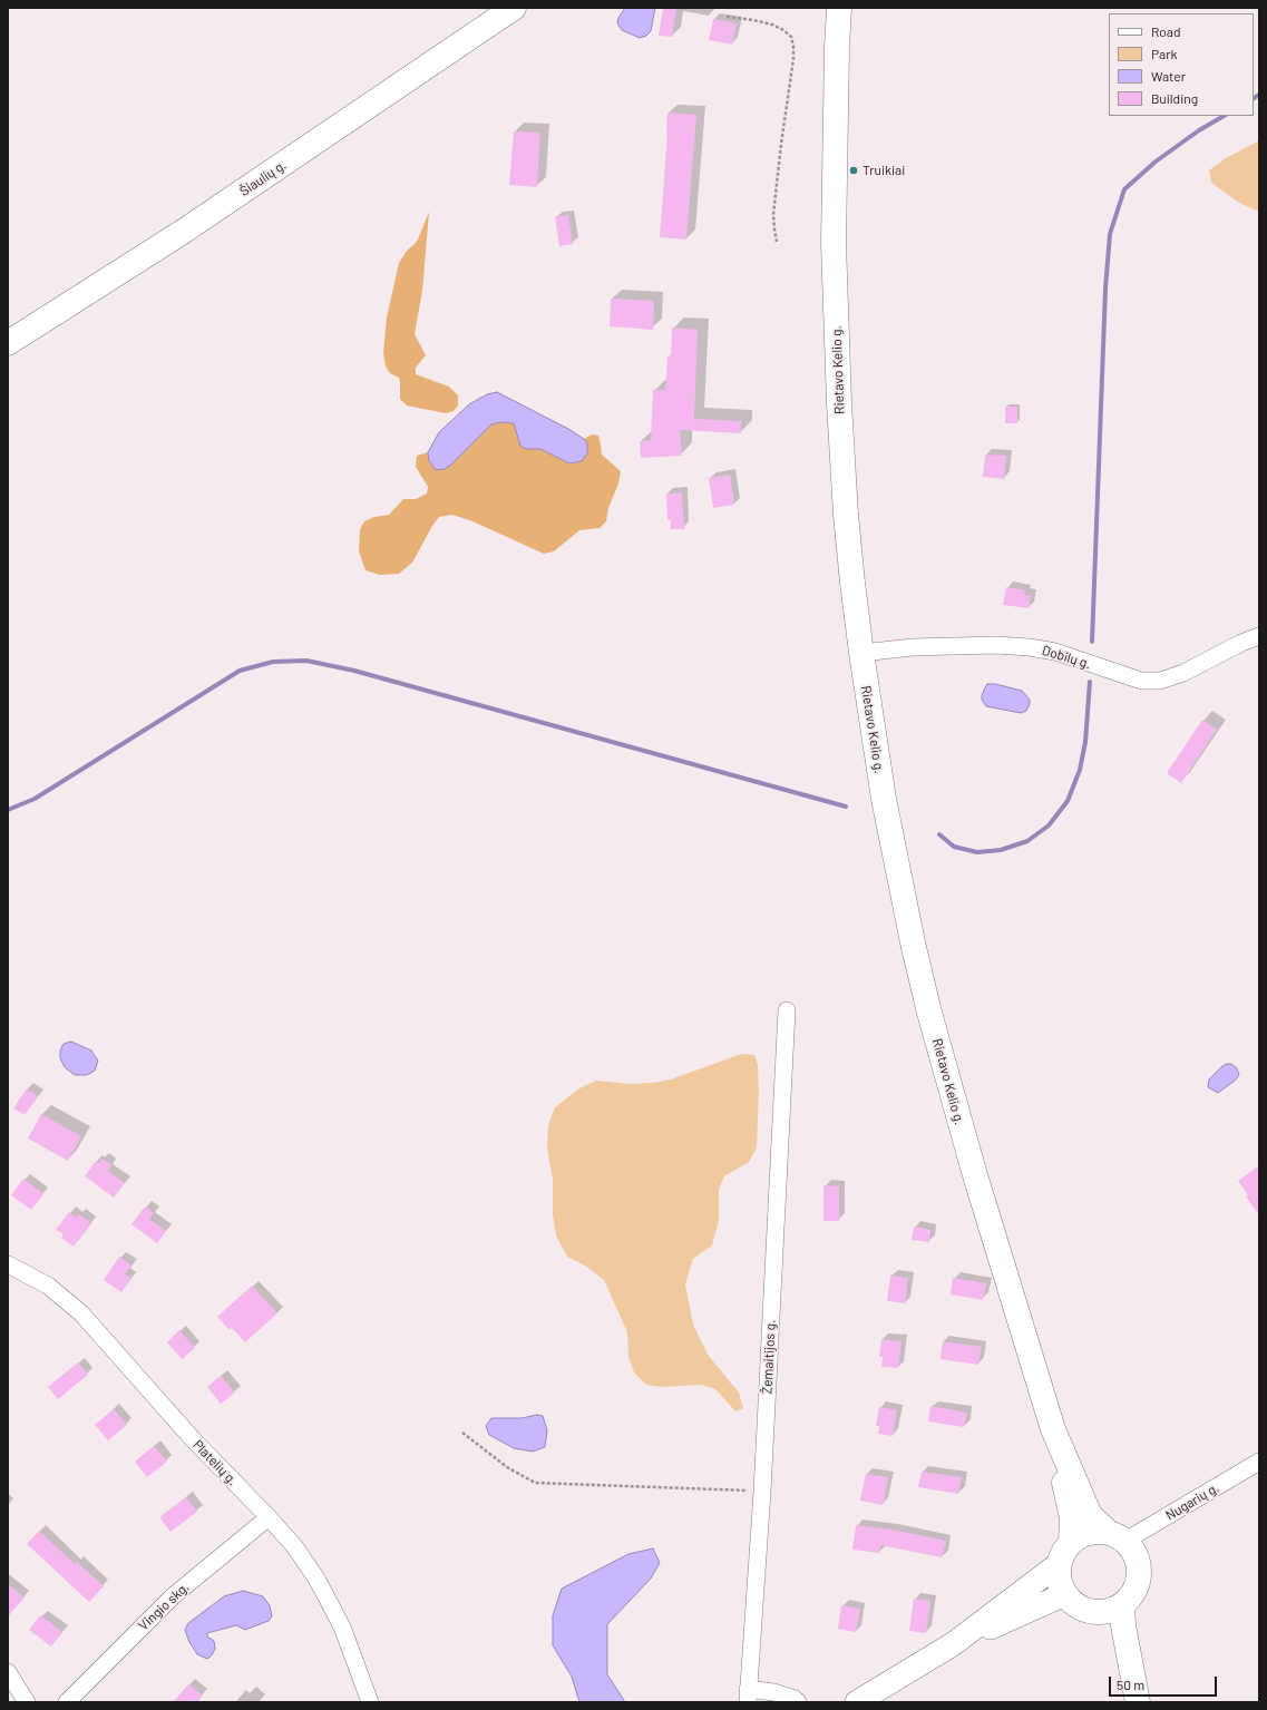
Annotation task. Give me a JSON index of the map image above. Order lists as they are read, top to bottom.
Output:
{
  "streets": {
    "main road": ["Šiaulių g.", "Rietavo Kelio g."],
    "street": [
      "Dobilų g.",
      "Žemaitijos g.",
      "Platelių g.",
      "Nugarių g.",
      "Vingio skg."
    ]
  },
  "crossings": [
    ["Rietavo Kelio g.", "Dobilų g."],
    ["Rietavo Kelio g.", "Nugarių g."],
    ["Platelių g.", "Vingio skg."]
  ],
  "places": ["Truikiai"],
  "legend": [
    "Road",
    "Park",
    "Water",
    "Building"
  ],
  "scale_bar": "50 m"
}
